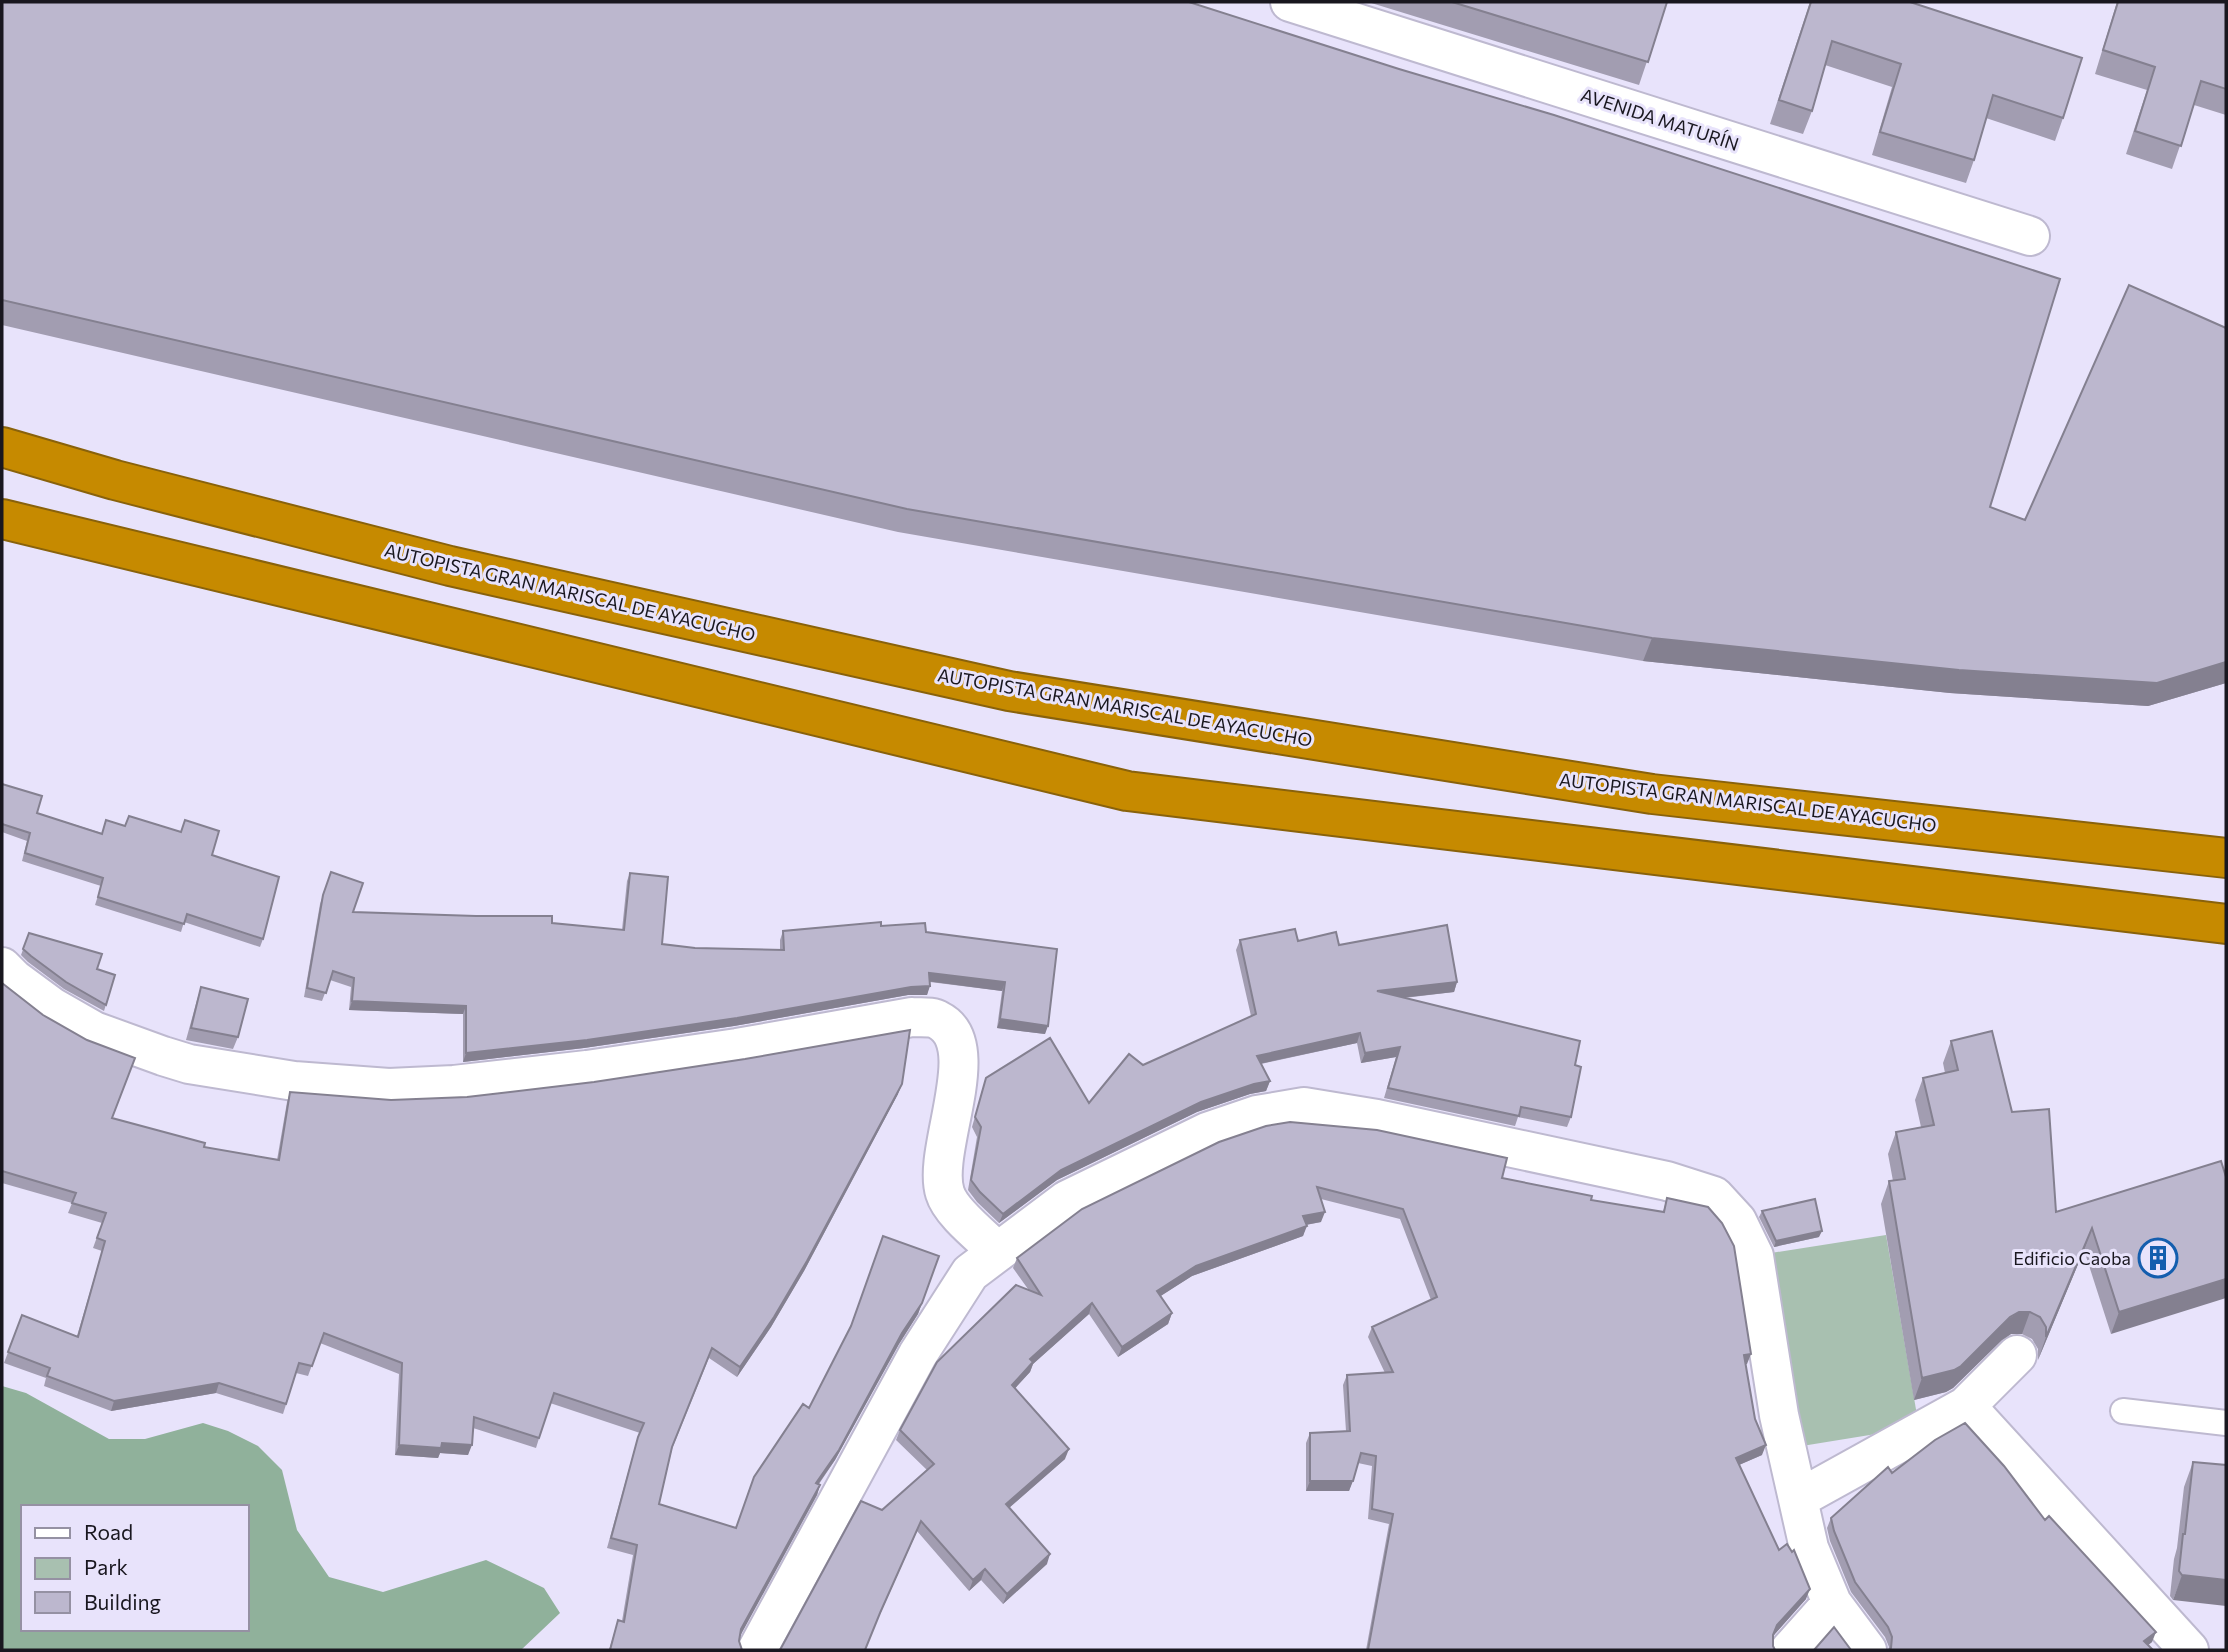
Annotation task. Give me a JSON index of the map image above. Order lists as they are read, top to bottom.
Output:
{
  "streets": {
    "highway": ["AUTOPISTA GRAN MARISCAL DE AYACUCHO"],
    "street": ["AVENIDA MATURÍN"]
  },
  "places": {
    "building": ["Edificio Caoba"]
  },
  "legend": ["Road", "Park", "Building"]
}
